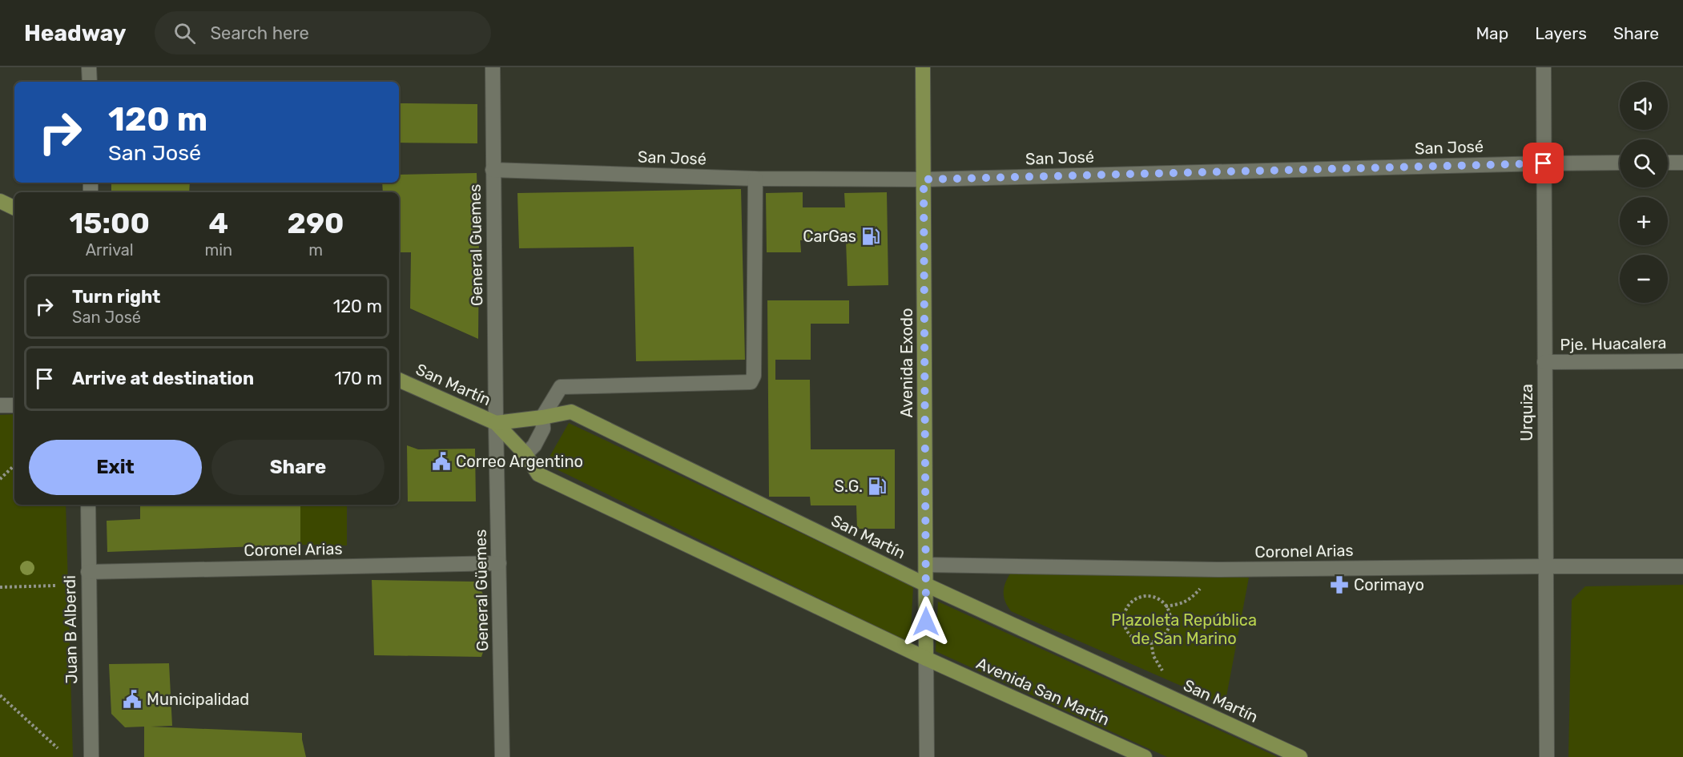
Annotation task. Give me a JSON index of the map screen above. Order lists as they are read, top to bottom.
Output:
{
  "streets": {
    "main road": ["Avenida Exodo", "San Martín", "Avenida San Martín"],
    "street": [
      "San José",
      "General Guemes",
      "Pje. Huacalera",
      "Urquiza",
      "Coronel Arias",
      "General Güemes",
      "Juan B Alberdi"
    ]
  },
  "crossings": [
    ["San José", "General Guemes"],
    ["San José", "Avenida Exodo"],
    ["San José", "Urquiza"],
    ["General Guemes", "San Martín"],
    ["General Guemes", "General Güemes"],
    ["Pje. Huacalera", "Urquiza"],
    ["Avenida Exodo", "San Martín"],
    ["Avenida Exodo", "Coronel Arias"],
    ["Avenida Exodo", "Avenida San Martín"],
    ["San Martín", "General Güemes"],
    ["San Martín", "Avenida San Martín"],
    ["Urquiza", "Coronel Arias"],
    ["Coronel Arias", "General Güemes"],
    ["Coronel Arias", "Juan B Alberdi"]
  ],
  "parks": ["Plazoleta República de San Marino"],
  "places": {
    "fuel station": ["CarGas", "S.G."],
    "public building": ["Correo Argentino", "Municipalidad"],
    "pharmacy": ["Corimayo"]
  },
  "page": {
    "header": "Headway",
    "search": "Search here",
    "nav": ["Map", "Layers", "Share"],
    "map_buttons": ["+", "−"],
    "turn": ["120 m", "San José"],
    "eta": [
      "15:00",
      "Arrival",
      "4",
      "min",
      "290",
      "m"
    ],
    "list": [
      {
        "name": "Turn right",
        "note": "San José",
        "value": "120 m"
      },
      {
        "name": "Arrive at destination",
        "value": "170 m"
      }
    ],
    "buttons": ["Exit", "Share"]
  }
}
